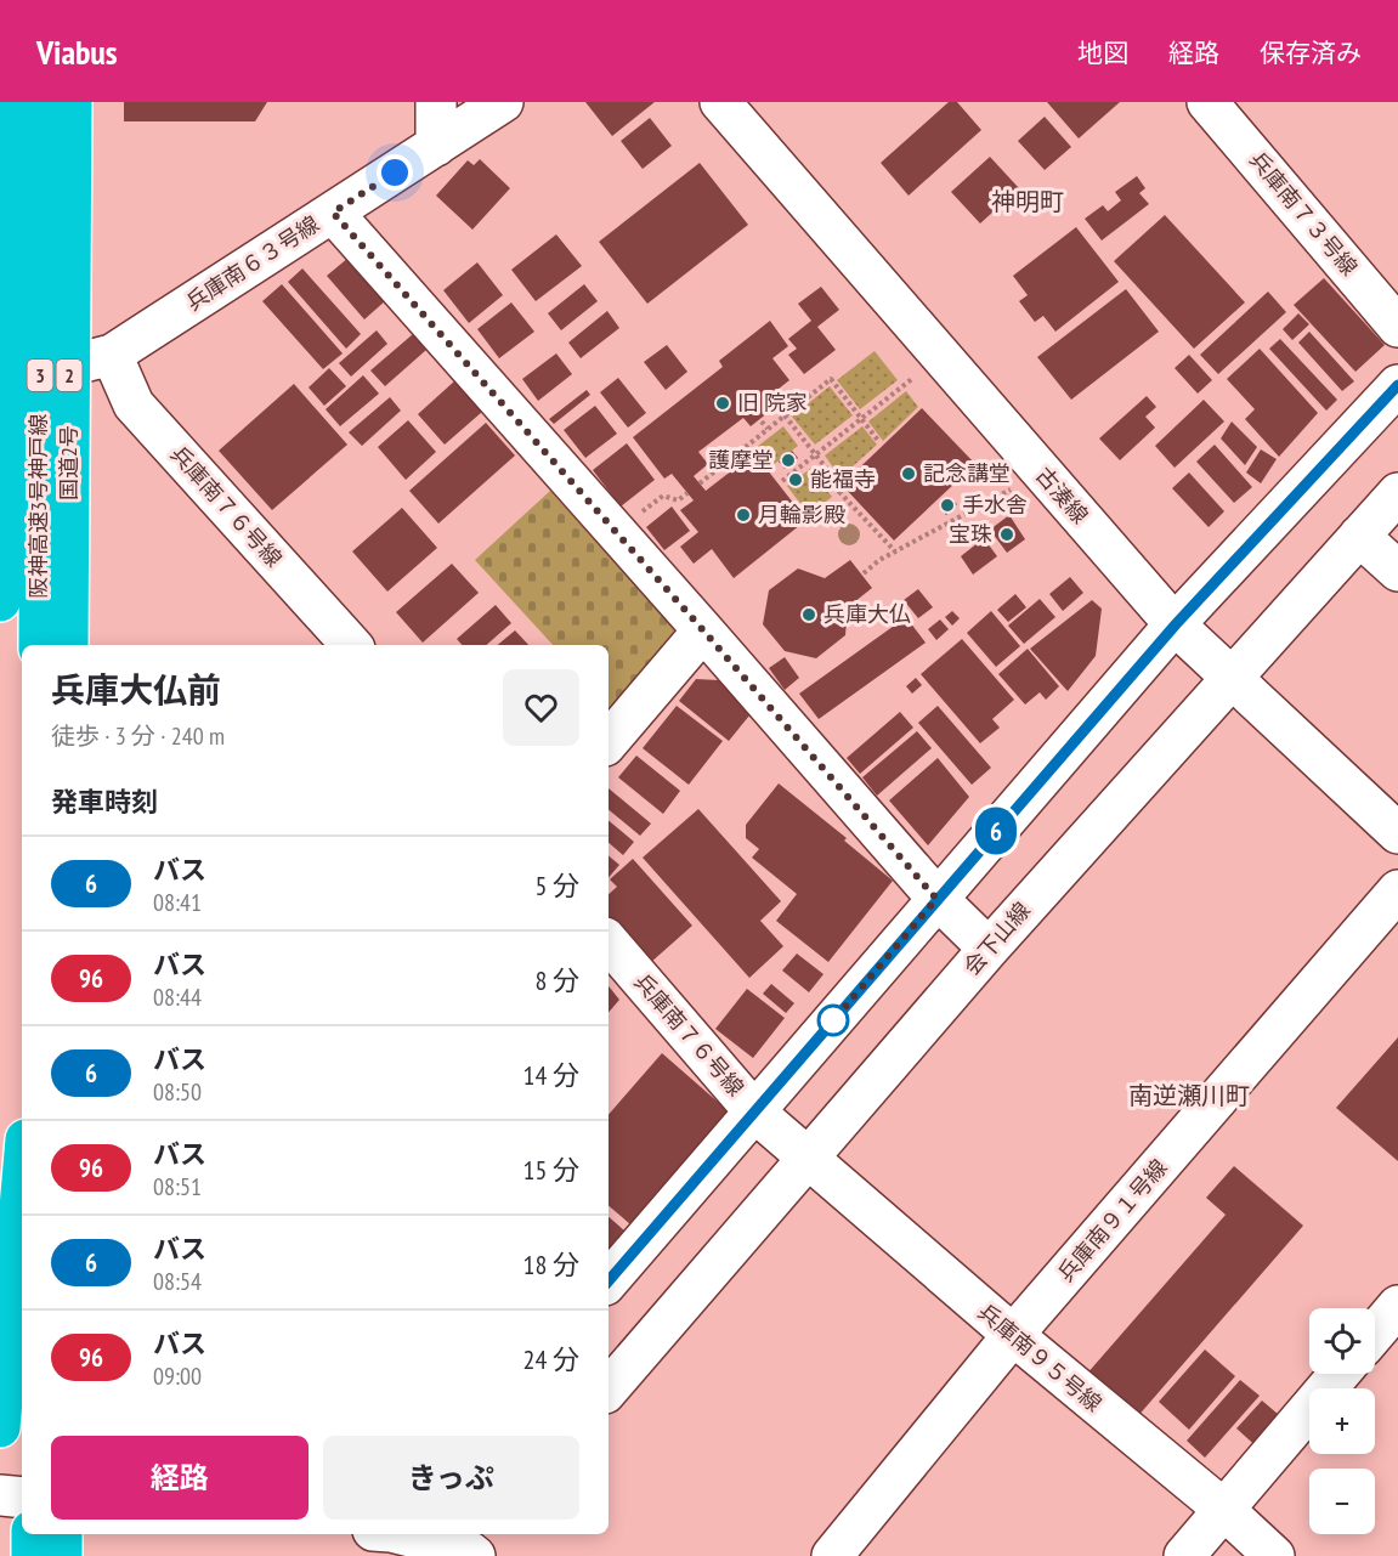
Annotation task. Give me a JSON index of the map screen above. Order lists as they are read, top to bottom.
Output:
{
  "streets": {
    "highway": [
      "3",
      "2",
      "国道2号",
      "阪神高速3号神戸線"
    ],
    "street": [
      "兵庫南７３号線",
      "兵庫南６３号線",
      "古湊線",
      "兵庫南７６号線",
      "会下山線",
      "兵庫南９１号線",
      "兵庫南９５号線"
    ]
  },
  "crossings": [
    ["兵庫南６３号線", "国道2号"],
    ["兵庫南６３号線", "兵庫南７６号線"],
    ["古湊線", "会下山線"],
    ["兵庫南７６号線", "会下山線"],
    ["兵庫南７６号線", "兵庫南９５号線"],
    ["会下山線", "兵庫南９５号線"],
    ["兵庫南９１号線", "兵庫南９５号線"]
  ],
  "districts": ["神明町", "南逆瀬川町"],
  "places": [
    "旧 院家",
    "護摩堂",
    "記念講堂",
    "能福寺",
    "手水舎",
    "月輪影殿",
    "宝珠",
    "兵庫大仏"
  ],
  "lines": ["bus line 6"],
  "page": {
    "header": "Viabus",
    "nav": ["地図", "経路", "保存済み"],
    "on_map": "6",
    "heading": [
      ["兵庫大仏前", "徒歩 · 3 分 · 240 m"],
      "発車時刻"
    ],
    "list": [
      {
        "mark": "6",
        "name": "バス",
        "note": "08:41",
        "value": "5 分"
      },
      {
        "mark": "96",
        "name": "バス",
        "note": "08:44",
        "value": "8 分"
      },
      {
        "mark": "6",
        "name": "バス",
        "note": "08:50",
        "value": "14 分"
      },
      {
        "mark": "96",
        "name": "バス",
        "note": "08:51",
        "value": "15 分"
      },
      {
        "mark": "6",
        "name": "バス",
        "note": "08:54",
        "value": "18 分"
      },
      {
        "mark": "96",
        "name": "バス",
        "note": "09:00",
        "value": "24 分"
      }
    ],
    "map_buttons": ["+", "−"],
    "buttons": ["経路", "きっぷ"]
  }
}
